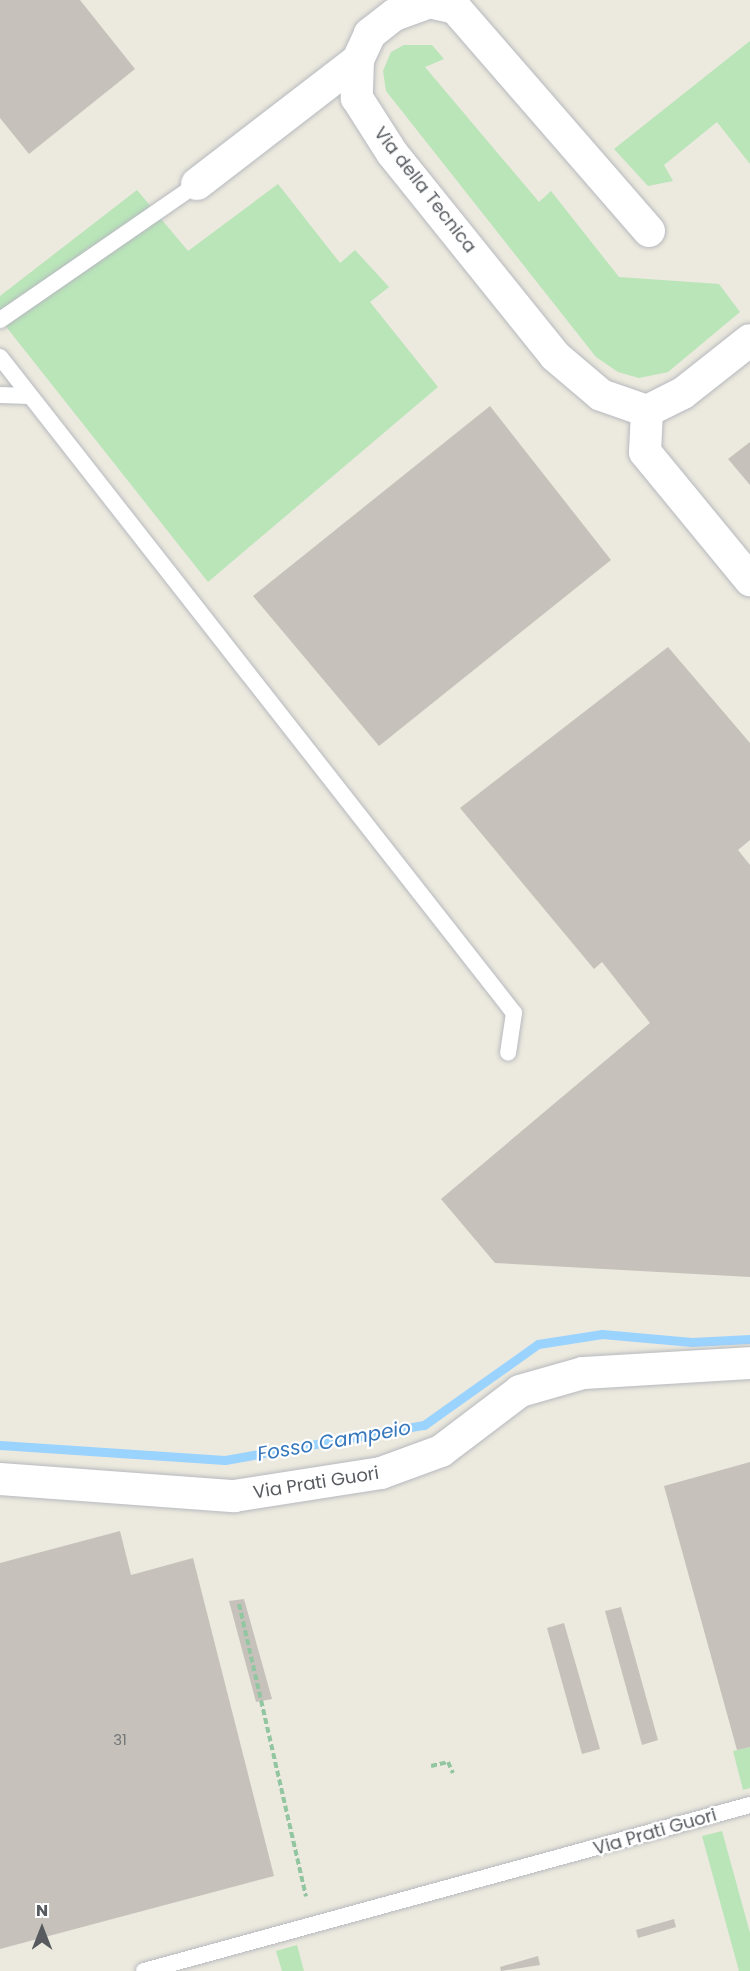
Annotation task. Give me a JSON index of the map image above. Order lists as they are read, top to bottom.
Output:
{
  "streets": {
    "street": ["Via della Tecnica", "Via Prati Guori"]
  },
  "water": ["Fosso Campeio"],
  "house_numbers": ["31"],
  "north": "top"
}
